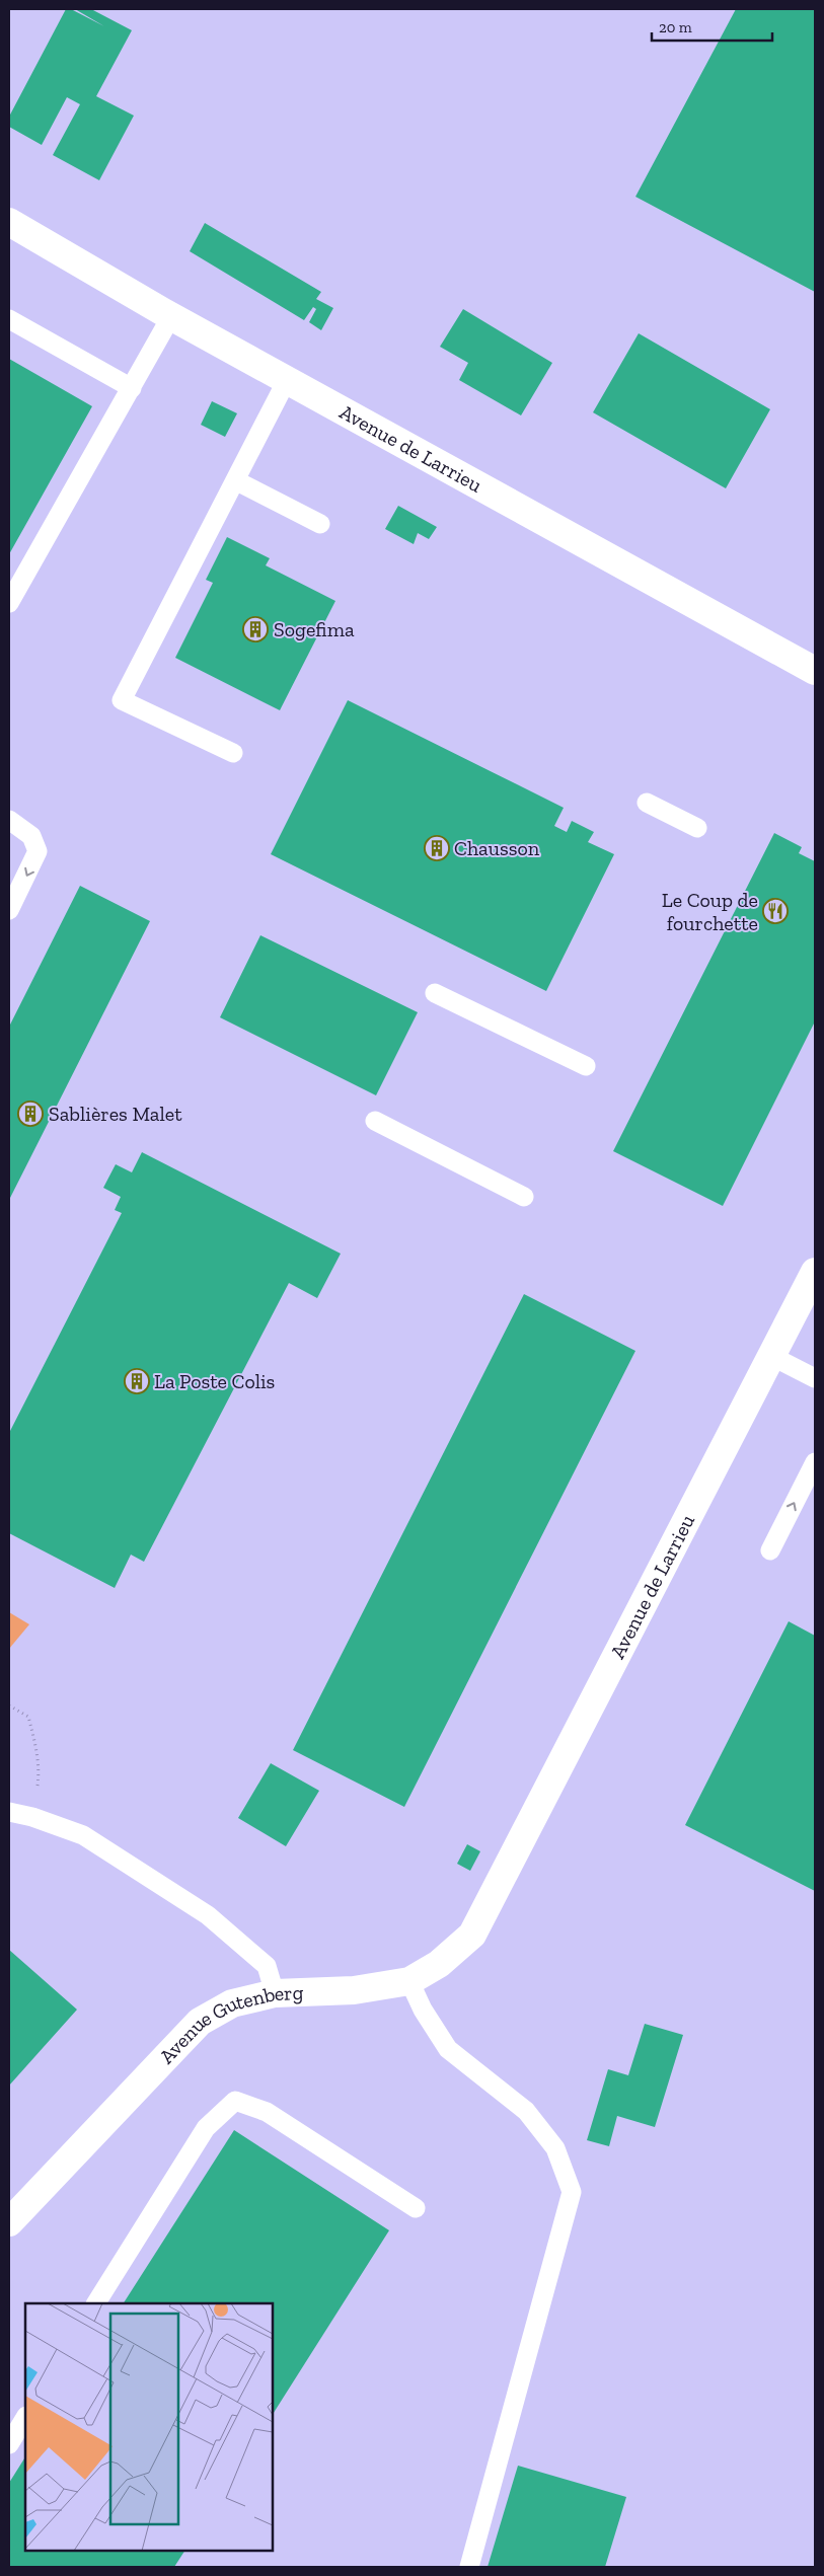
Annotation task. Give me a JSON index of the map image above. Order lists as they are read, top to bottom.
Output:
{
  "streets": {
    "street": ["Avenue de Larrieu", "Avenue Gutenberg"]
  },
  "crossings": [
    ["Avenue de Larrieu", "Avenue Gutenberg"]
  ],
  "places": {
    "building": [
      "Sogefima",
      "Chausson",
      "Sablières Malet",
      "La Poste Colis"
    ],
    "restaurant": ["Le Coup de fourchette"]
  },
  "scale_bar": "20 m"
}
